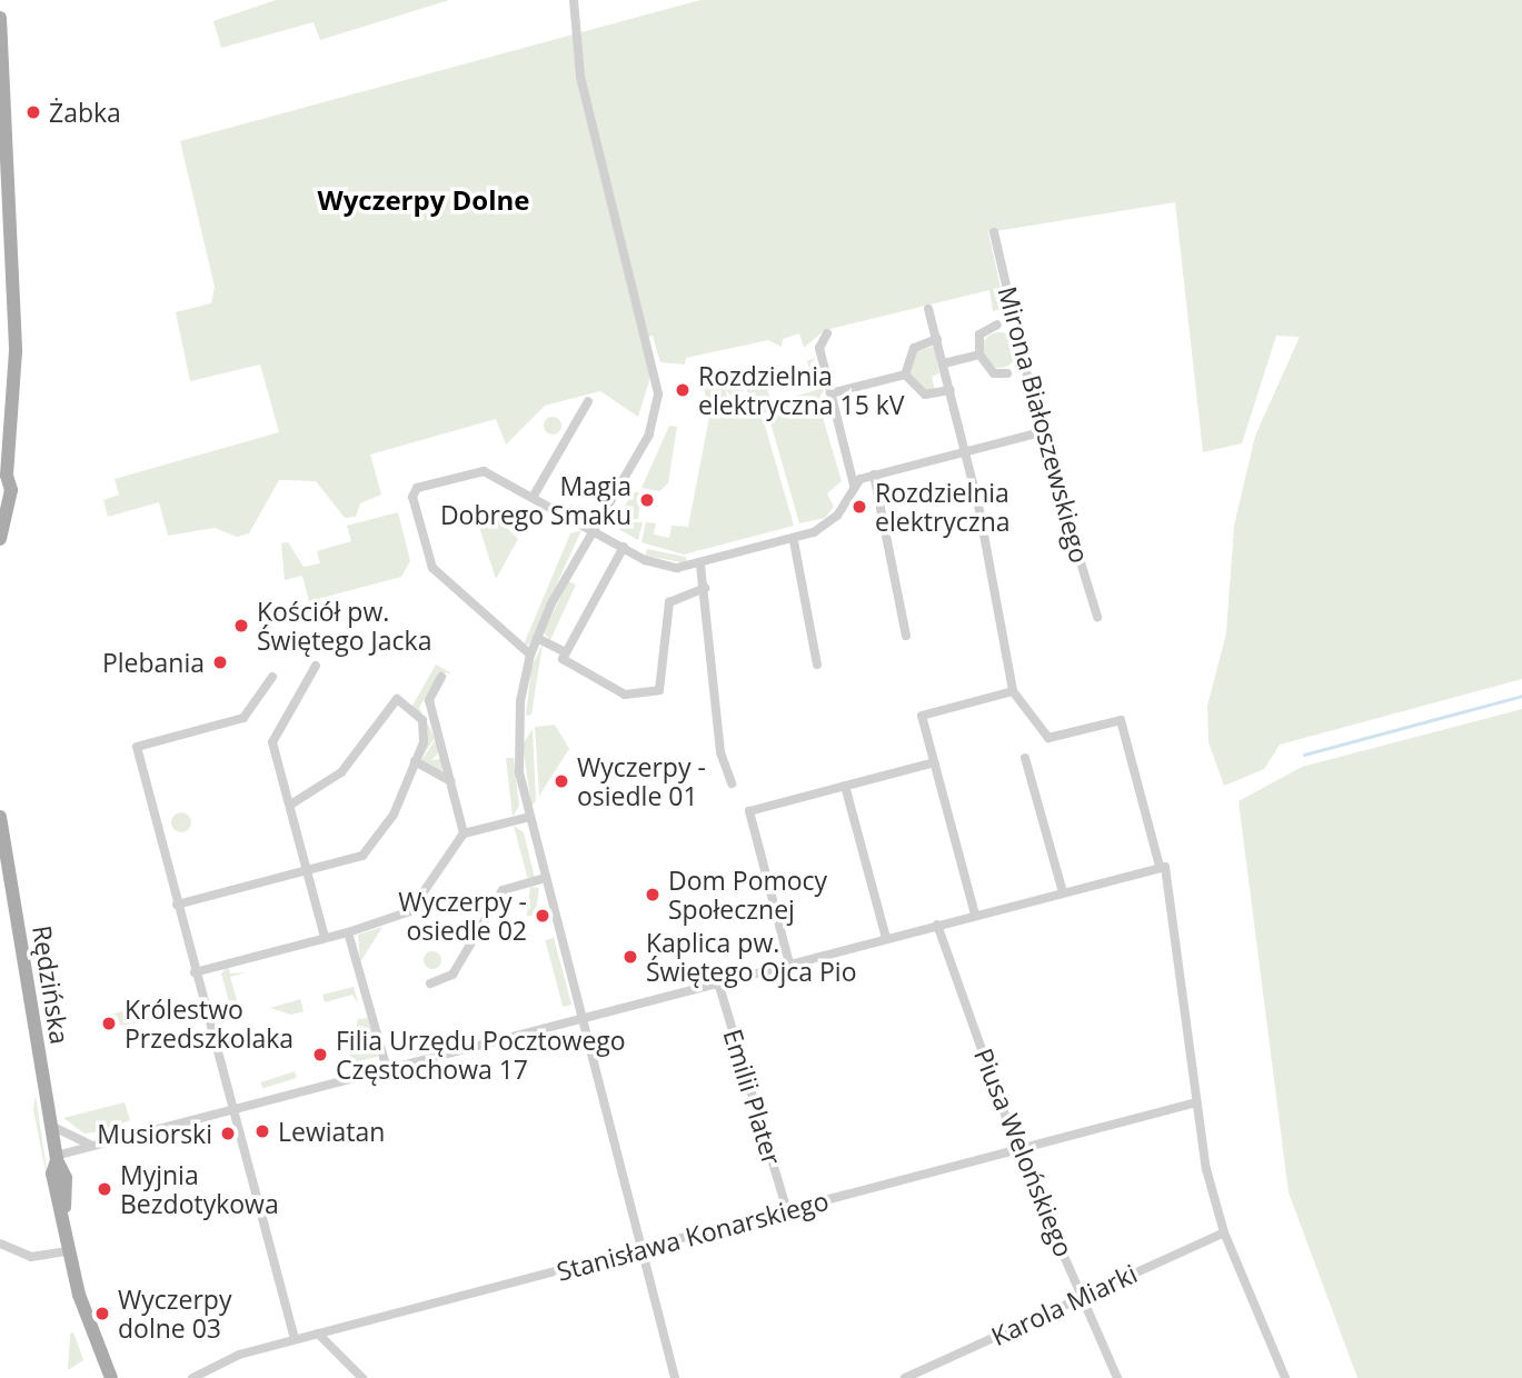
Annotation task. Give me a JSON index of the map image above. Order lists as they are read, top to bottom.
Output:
{
  "streets": {
    "main road": ["Rędzińska"],
    "street": [
      "Mirona Białoszewskiego",
      "Emilii Plater",
      "Piusa Welońskiego",
      "Stanisława Konarskiego",
      "Karola Miarki"
    ]
  },
  "crossings": [
    ["Emilii Plater", "Stanisława Konarskiego"],
    ["Piusa Welońskiego", "Stanisława Konarskiego"],
    ["Piusa Welońskiego", "Karola Miarki"]
  ],
  "districts": ["Wyczerpy Dolne"],
  "places": [
    "Żabka",
    "Rozdzielnia elektryczna 15 kV",
    "Magia Dobrego Smaku",
    "Rozdzielnia elektryczna",
    "Kościół pw. Świętego Jacka",
    "Plebania",
    "Wyczerpy - osiedle 01",
    "Dom Pomocy Społecznej",
    "Wyczerpy - osiedle 02",
    "Kaplica pw. Świętego Ojca Pio",
    "Królestwo Przedszkolaka",
    "Filia Urzędu Pocztowego Częstochowa 17",
    "Lewiatan",
    "Musiorski",
    "Myjnia Bezdotykowa",
    "Wyczerpy dolne 03"
  ]
}
